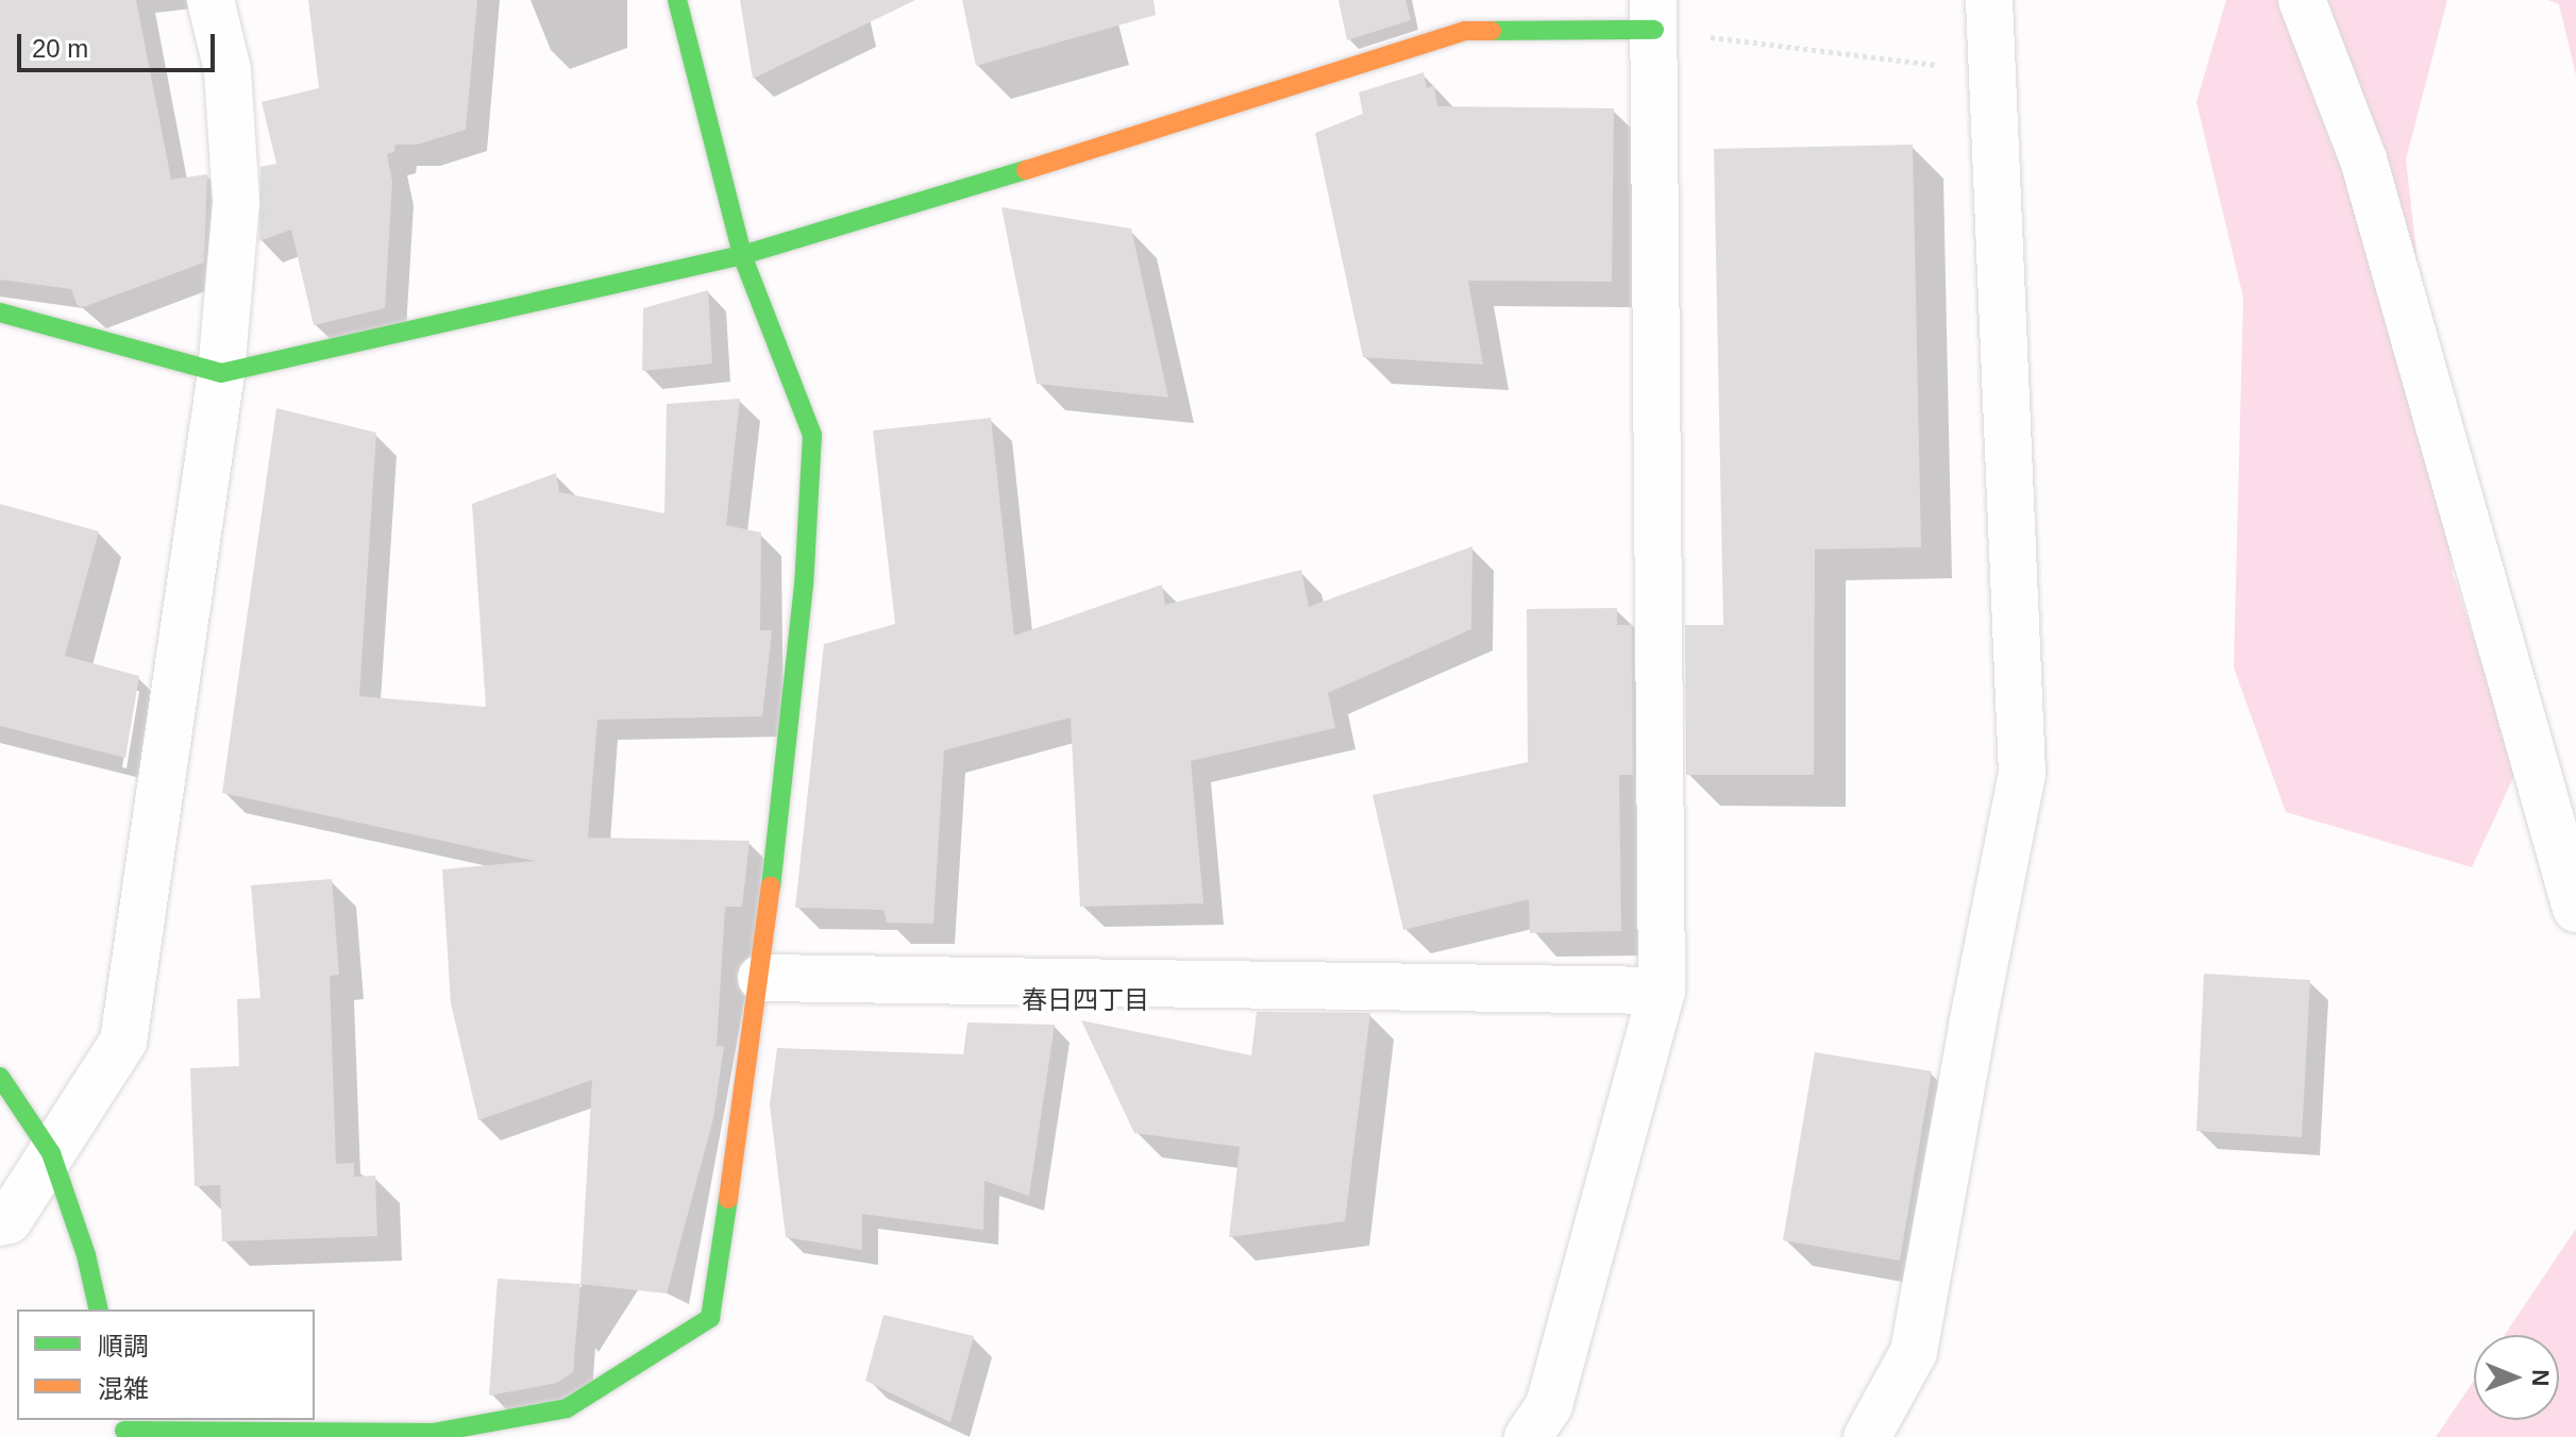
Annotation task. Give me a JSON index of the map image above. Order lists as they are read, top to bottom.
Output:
{
  "districts": ["春日四丁目"],
  "legend": ["順調", "混雑"],
  "scale_bar": "20 m",
  "north": "right"
}
